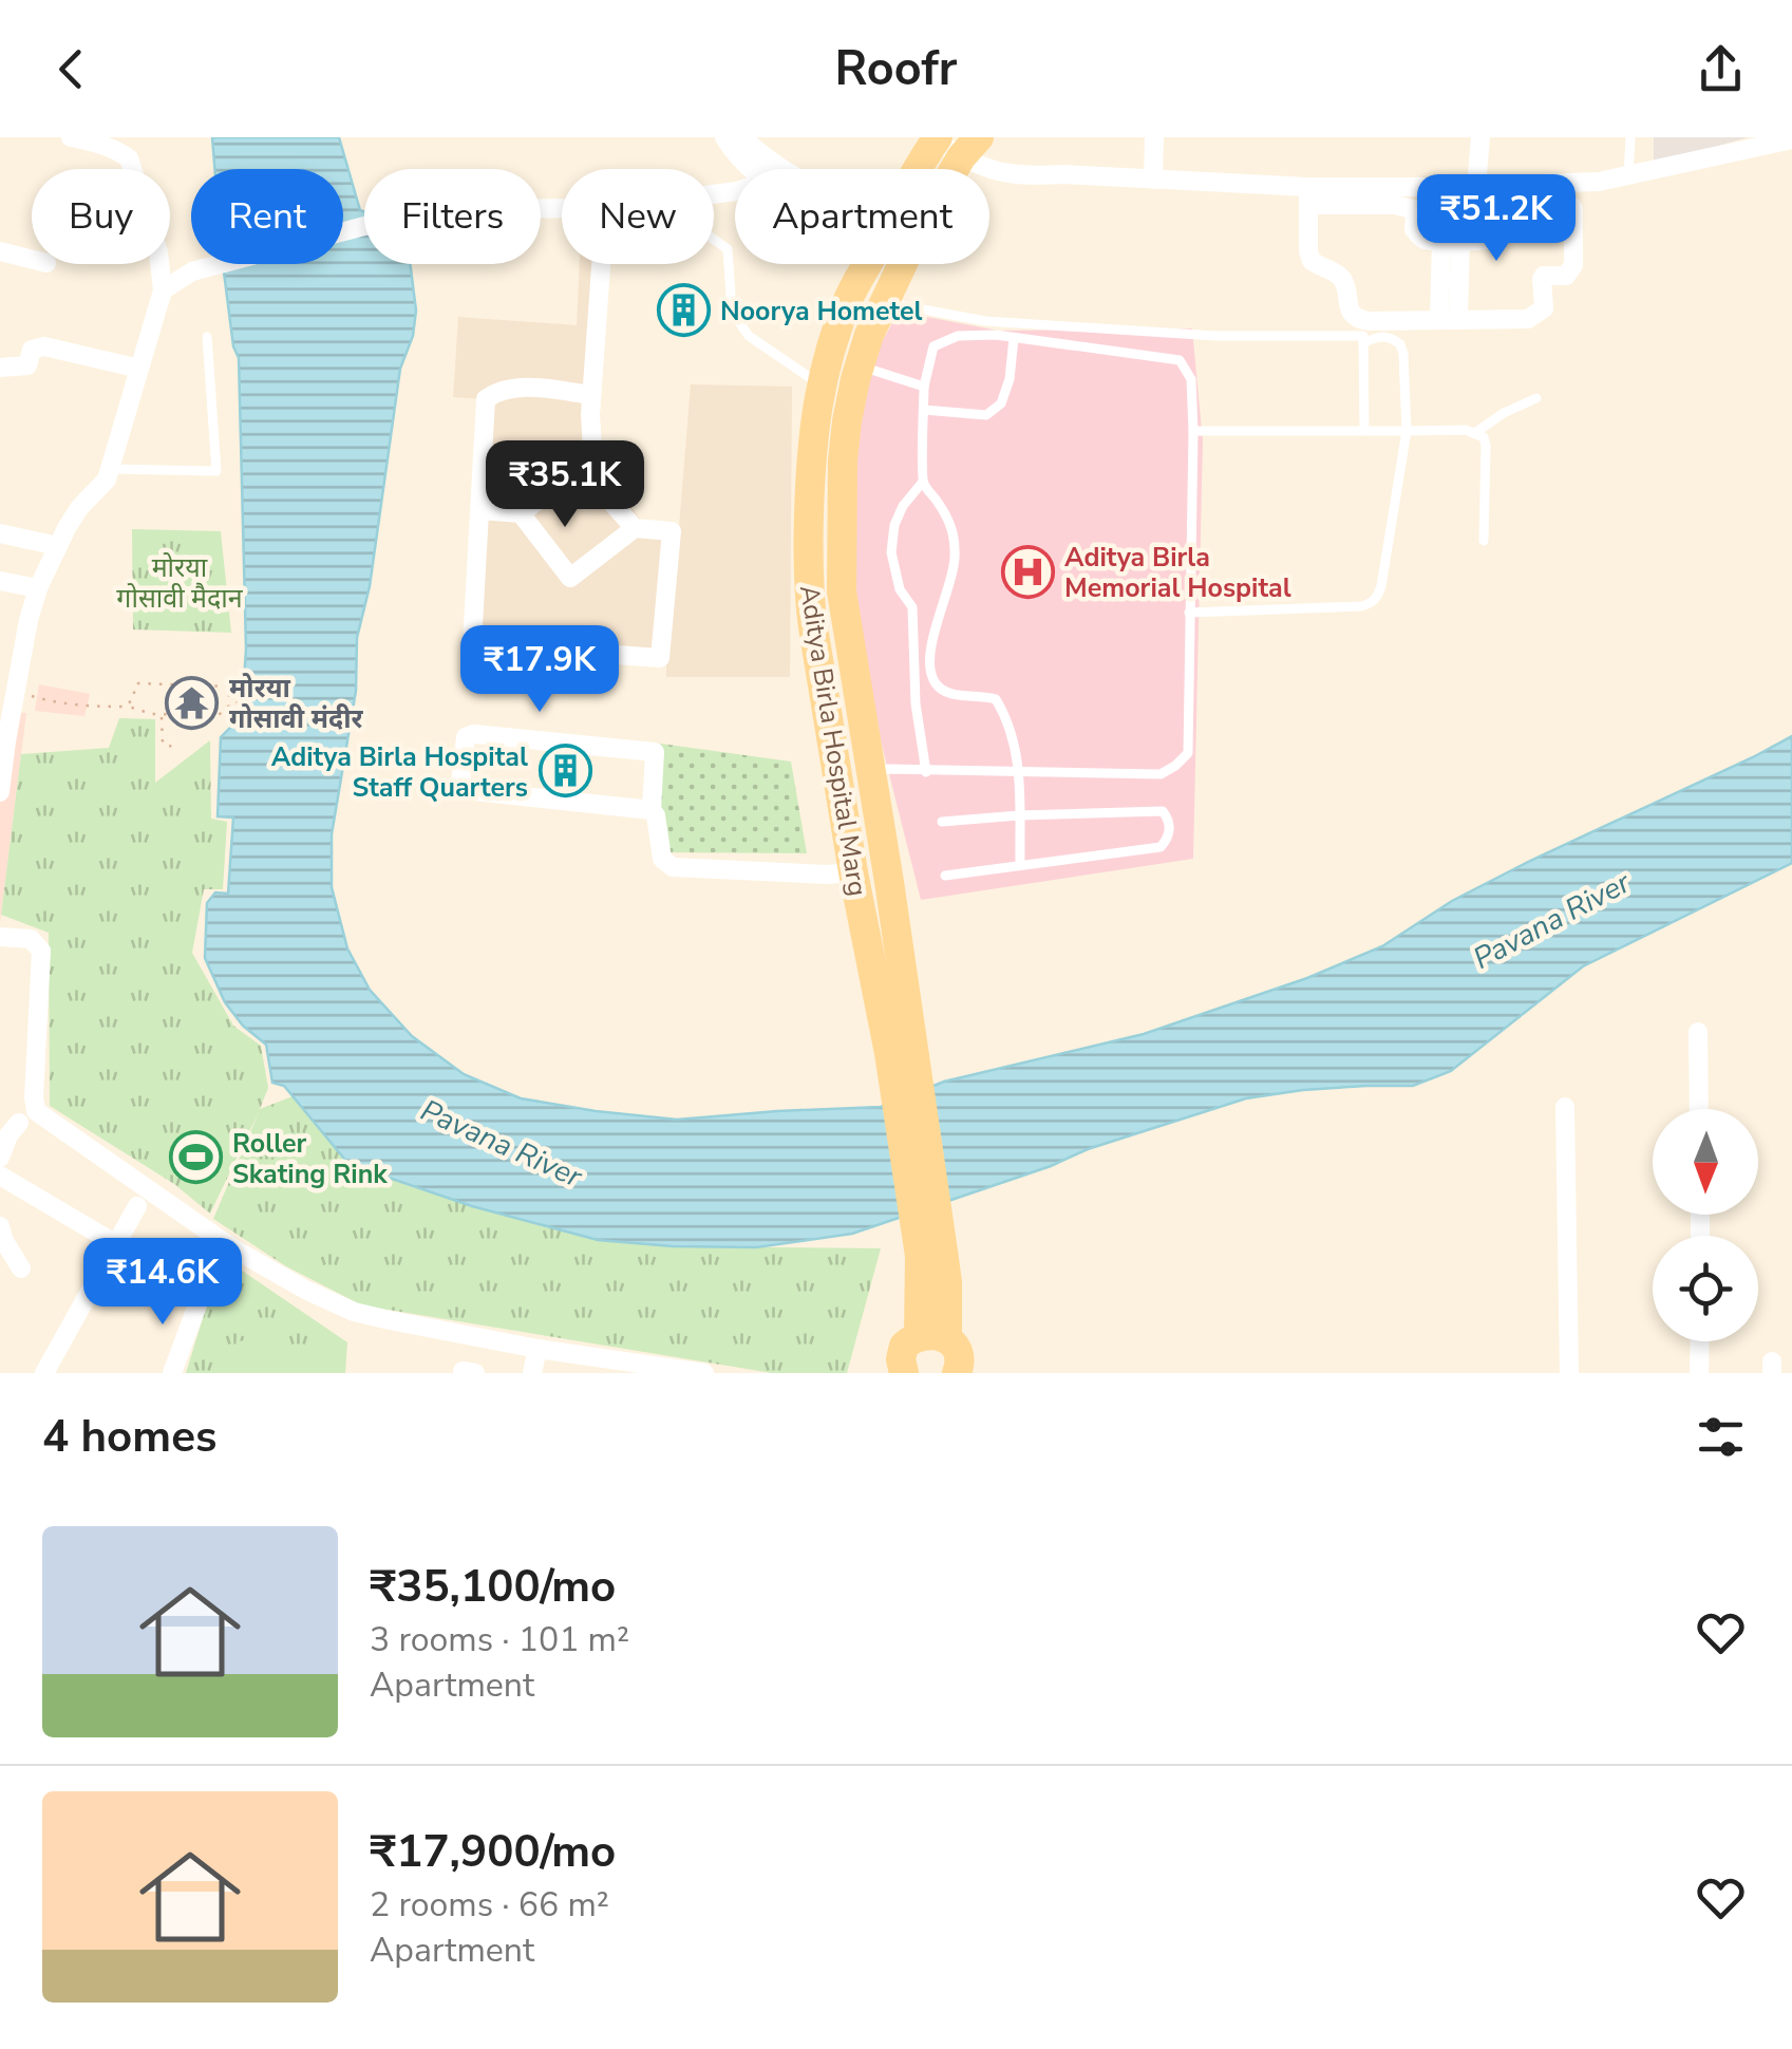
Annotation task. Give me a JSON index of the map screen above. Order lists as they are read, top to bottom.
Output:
{
  "streets": {
    "main road": ["Aditya Birla Hospital Marg"]
  },
  "water": ["Pavana River"],
  "parks": ["मोरया गोसावी मैदान"],
  "places": {
    "building": ["Noorya Hometel", "Aditya Birla Hospital Staff Quarters"],
    "hospital": ["Aditya Birla Memorial Hospital"],
    "temple": ["मोरया गोसावी मंदीर"],
    "sports": ["Roller Skating Rink"]
  },
  "north": "bottom",
  "page": {
    "header": "Roofr",
    "chip": [
      "Buy",
      "Rent",
      "Filters",
      "New",
      "Apartment"
    ],
    "price": [
      "₹51.2K",
      "₹35.1K",
      "₹17.9K",
      "₹14.6K"
    ],
    "heading": "4 homes",
    "list": [
      {
        "name": "₹35,100/mo",
        "note": "3 rooms · 101 m² · Apartment"
      },
      {
        "name": "₹17,900/mo",
        "note": "2 rooms · 66 m² · Apartment"
      }
    ]
  }
}
